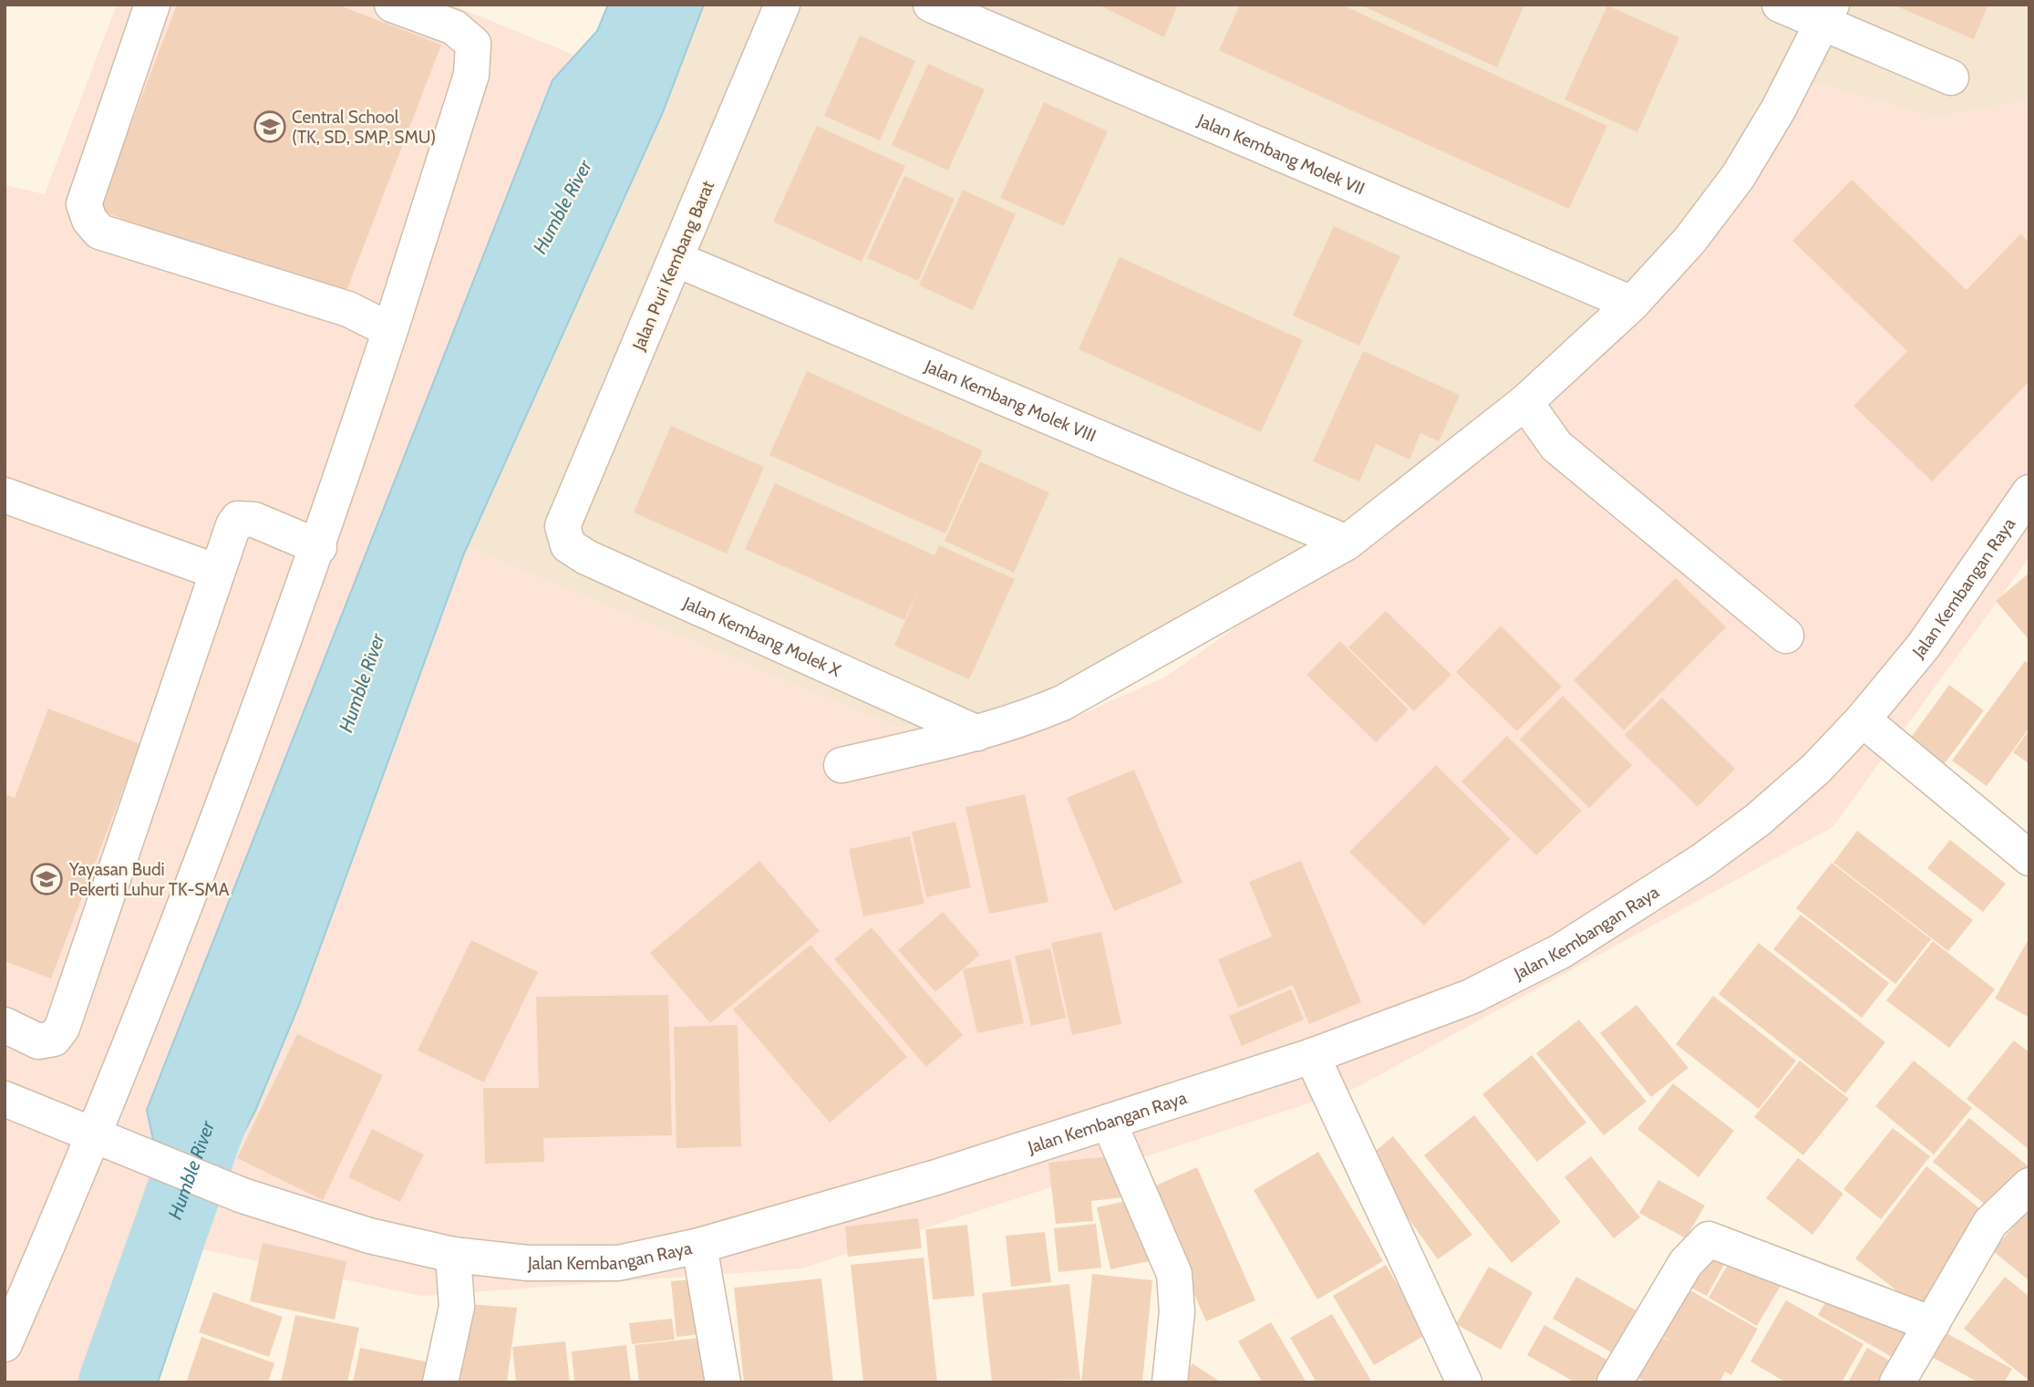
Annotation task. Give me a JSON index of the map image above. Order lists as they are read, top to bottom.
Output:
{
  "streets": {
    "street": [
      "Jalan Kembang Molek VII",
      "Jalan Puri Kembang Barat",
      "Jalan Kembang Molek VIII",
      "Jalan Kembangan Raya",
      "Jalan Kembang Molek X"
    ]
  },
  "crossings": [
    ["Jalan Puri Kembang Barat", "Jalan Kembang Molek VIII"],
    ["Jalan Puri Kembang Barat", "Jalan Kembang Molek X"]
  ],
  "water": ["Humble River"],
  "places": {
    "school or university": ["Central School (TK, SD, SMP, SMU)", "Yayasan Budi Pekerti Luhur TK-SMA"]
  }
}
